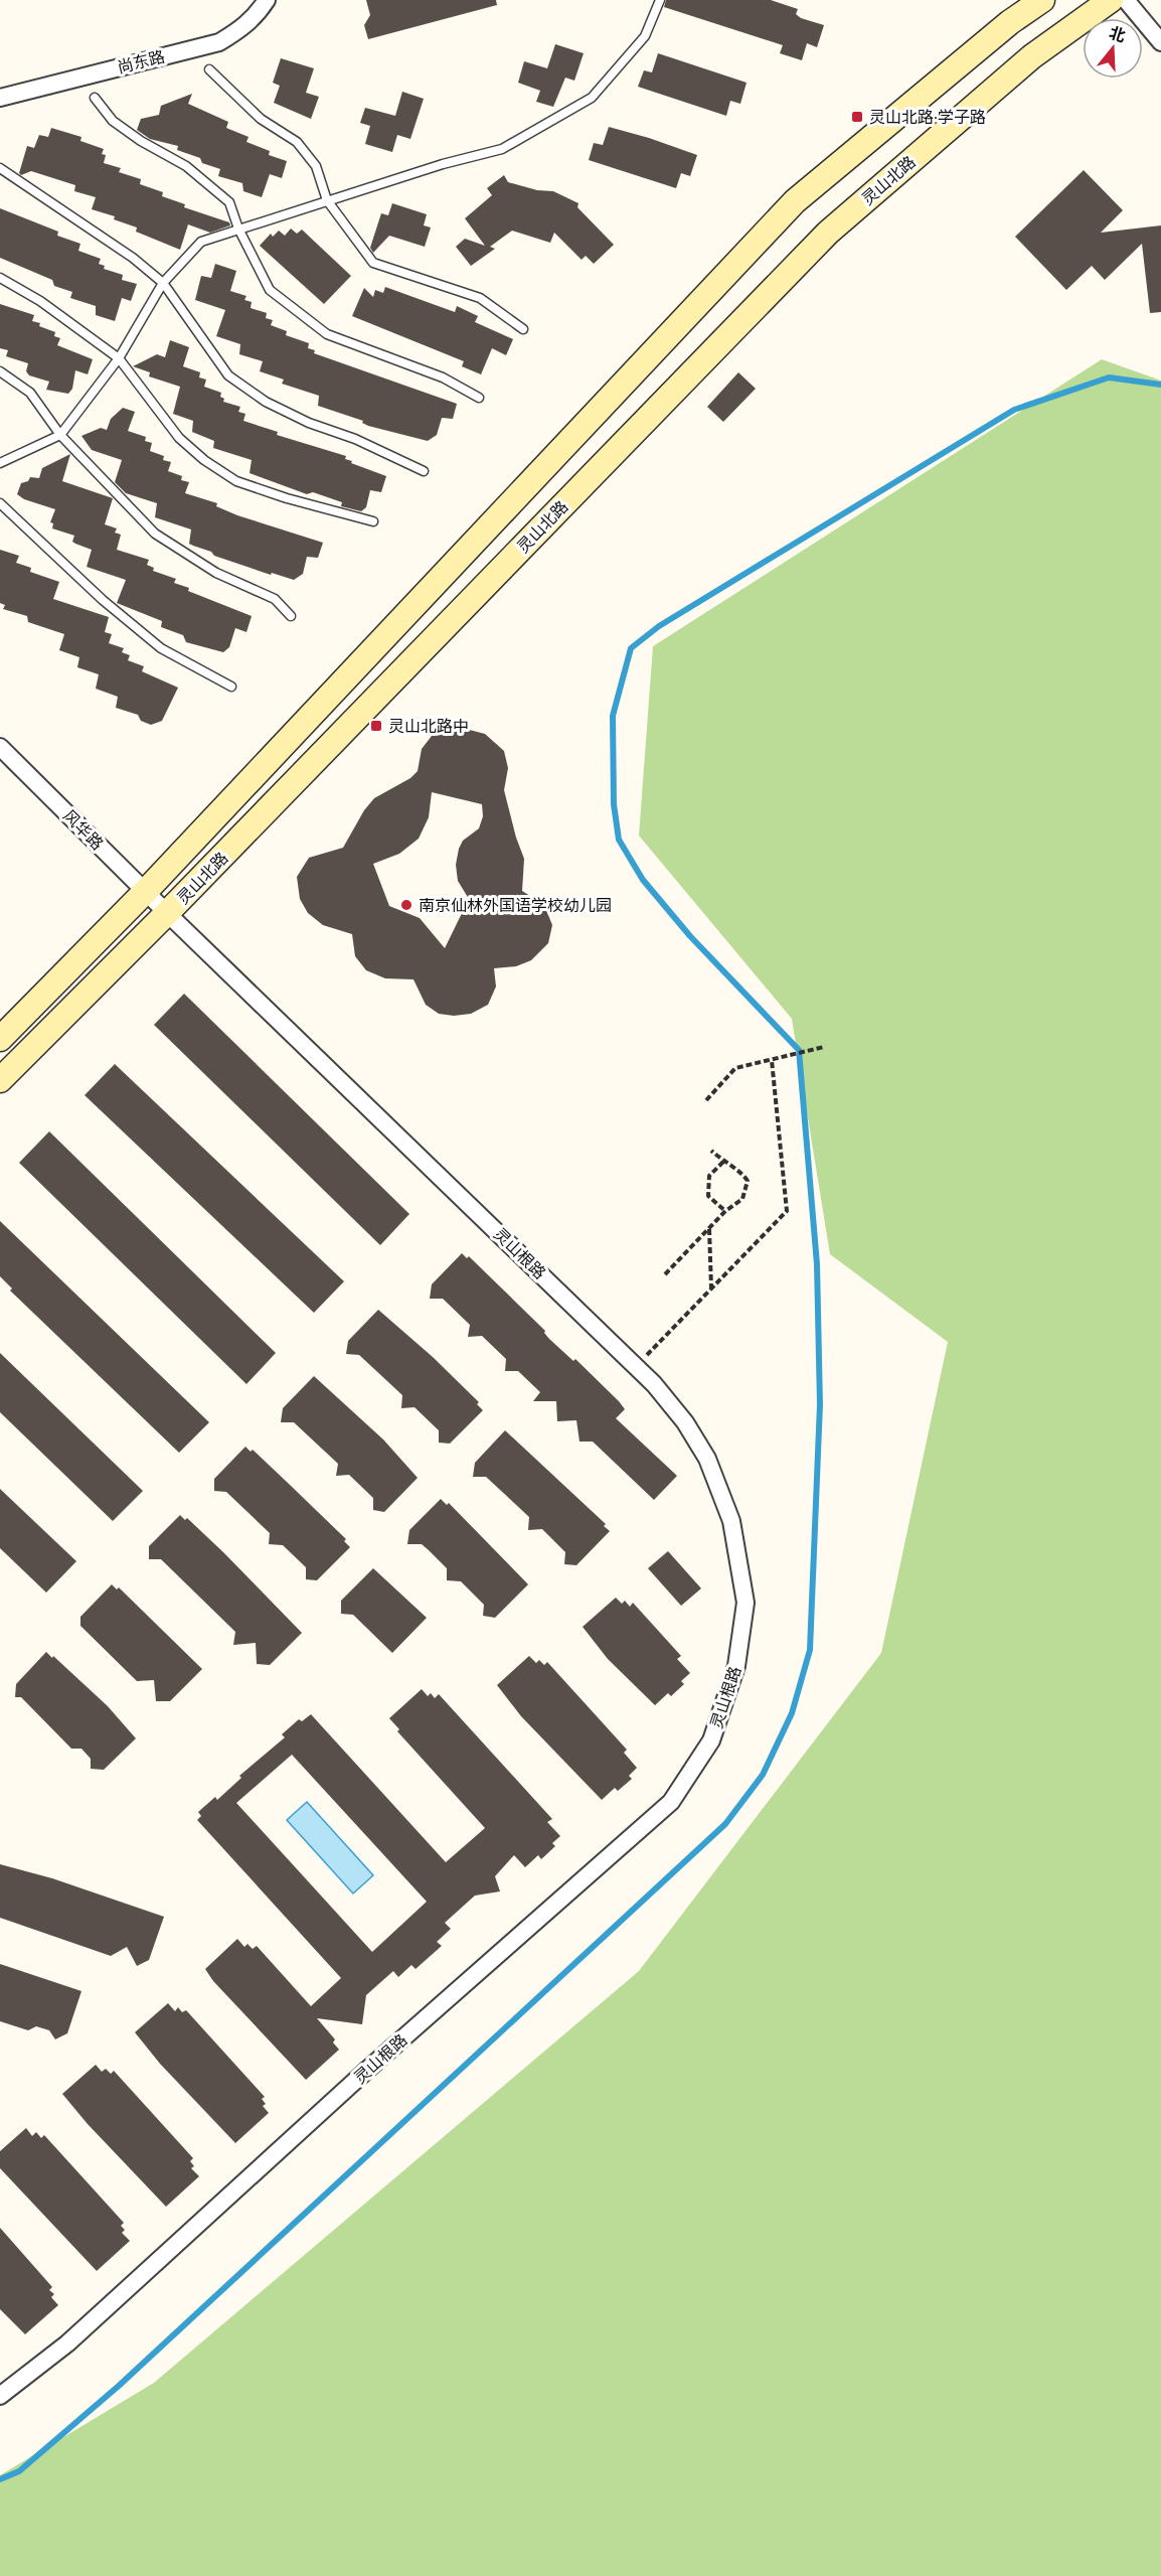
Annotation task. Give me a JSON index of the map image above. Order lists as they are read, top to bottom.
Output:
{
  "streets": {
    "main road": ["灵山北路"],
    "street": ["尚东路", "风华路", "灵山根路"]
  },
  "crossings": [
    ["灵山北路", "风华路"],
    ["灵山北路", "灵山根路"],
    ["风华路", "灵山根路"]
  ],
  "places": {
    "transit": ["灵山北路·学子路", "灵山北路中"],
    "other": ["南京仙林外国语学校幼儿园"]
  },
  "north": "top"
}
